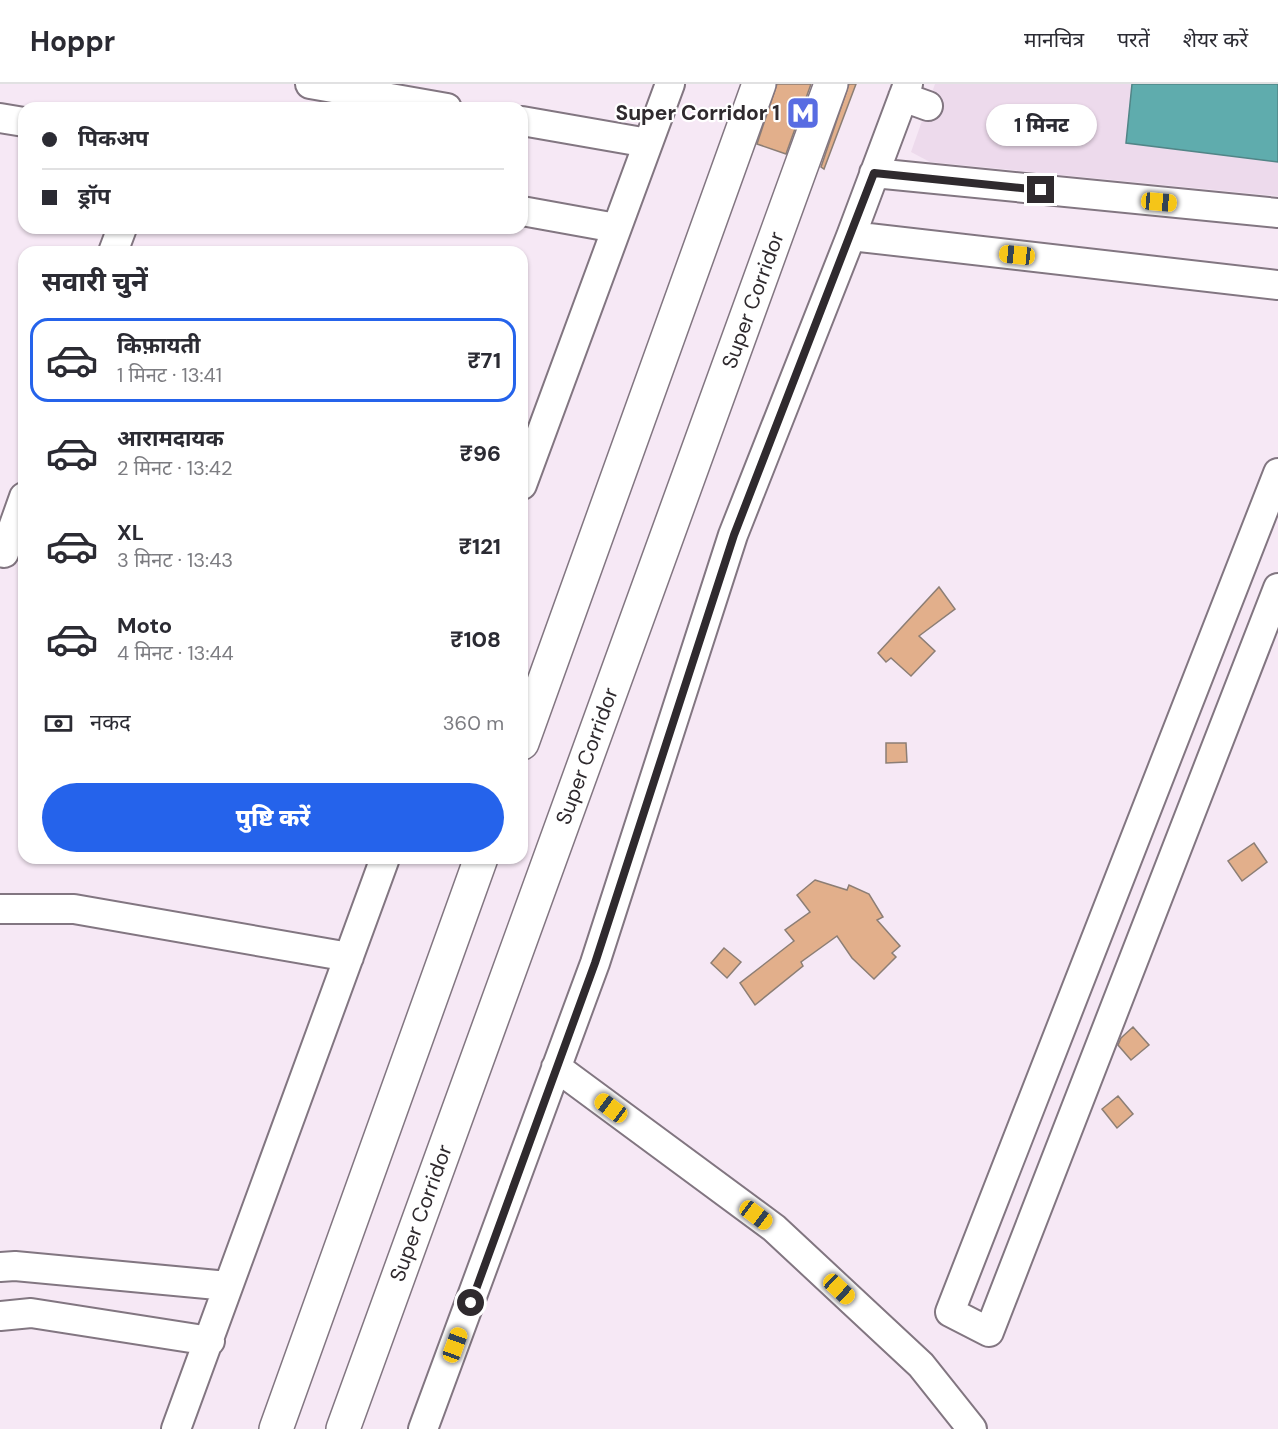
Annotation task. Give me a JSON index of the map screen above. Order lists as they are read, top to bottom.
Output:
{
  "streets": {
    "main road": ["Super Corridor"]
  },
  "places": {
    "metro station": ["Super Corridor 1"]
  },
  "page": {
    "header": "Hoppr",
    "nav": ["मानचित्र", "परतें", "शेयर करें"],
    "banner": ["पिकअप", "ड्रॉप"],
    "bubble": "1 मिनट",
    "heading": "सवारी चुनें",
    "list": [
      {
        "name": "किफ़ायती",
        "note": "1 मिनट · 13:41",
        "value": "₹71"
      },
      {
        "name": "आरामदायक",
        "note": "2 मिनट · 13:42",
        "value": "₹96"
      },
      {
        "name": "XL",
        "note": "3 मिनट · 13:43",
        "value": "₹121"
      },
      {
        "name": "Moto",
        "note": "4 मिनट · 13:44",
        "value": "₹108"
      }
    ],
    "pay": ["नकद", "360 m"],
    "buttons": "पुष्टि करें"
  }
}
